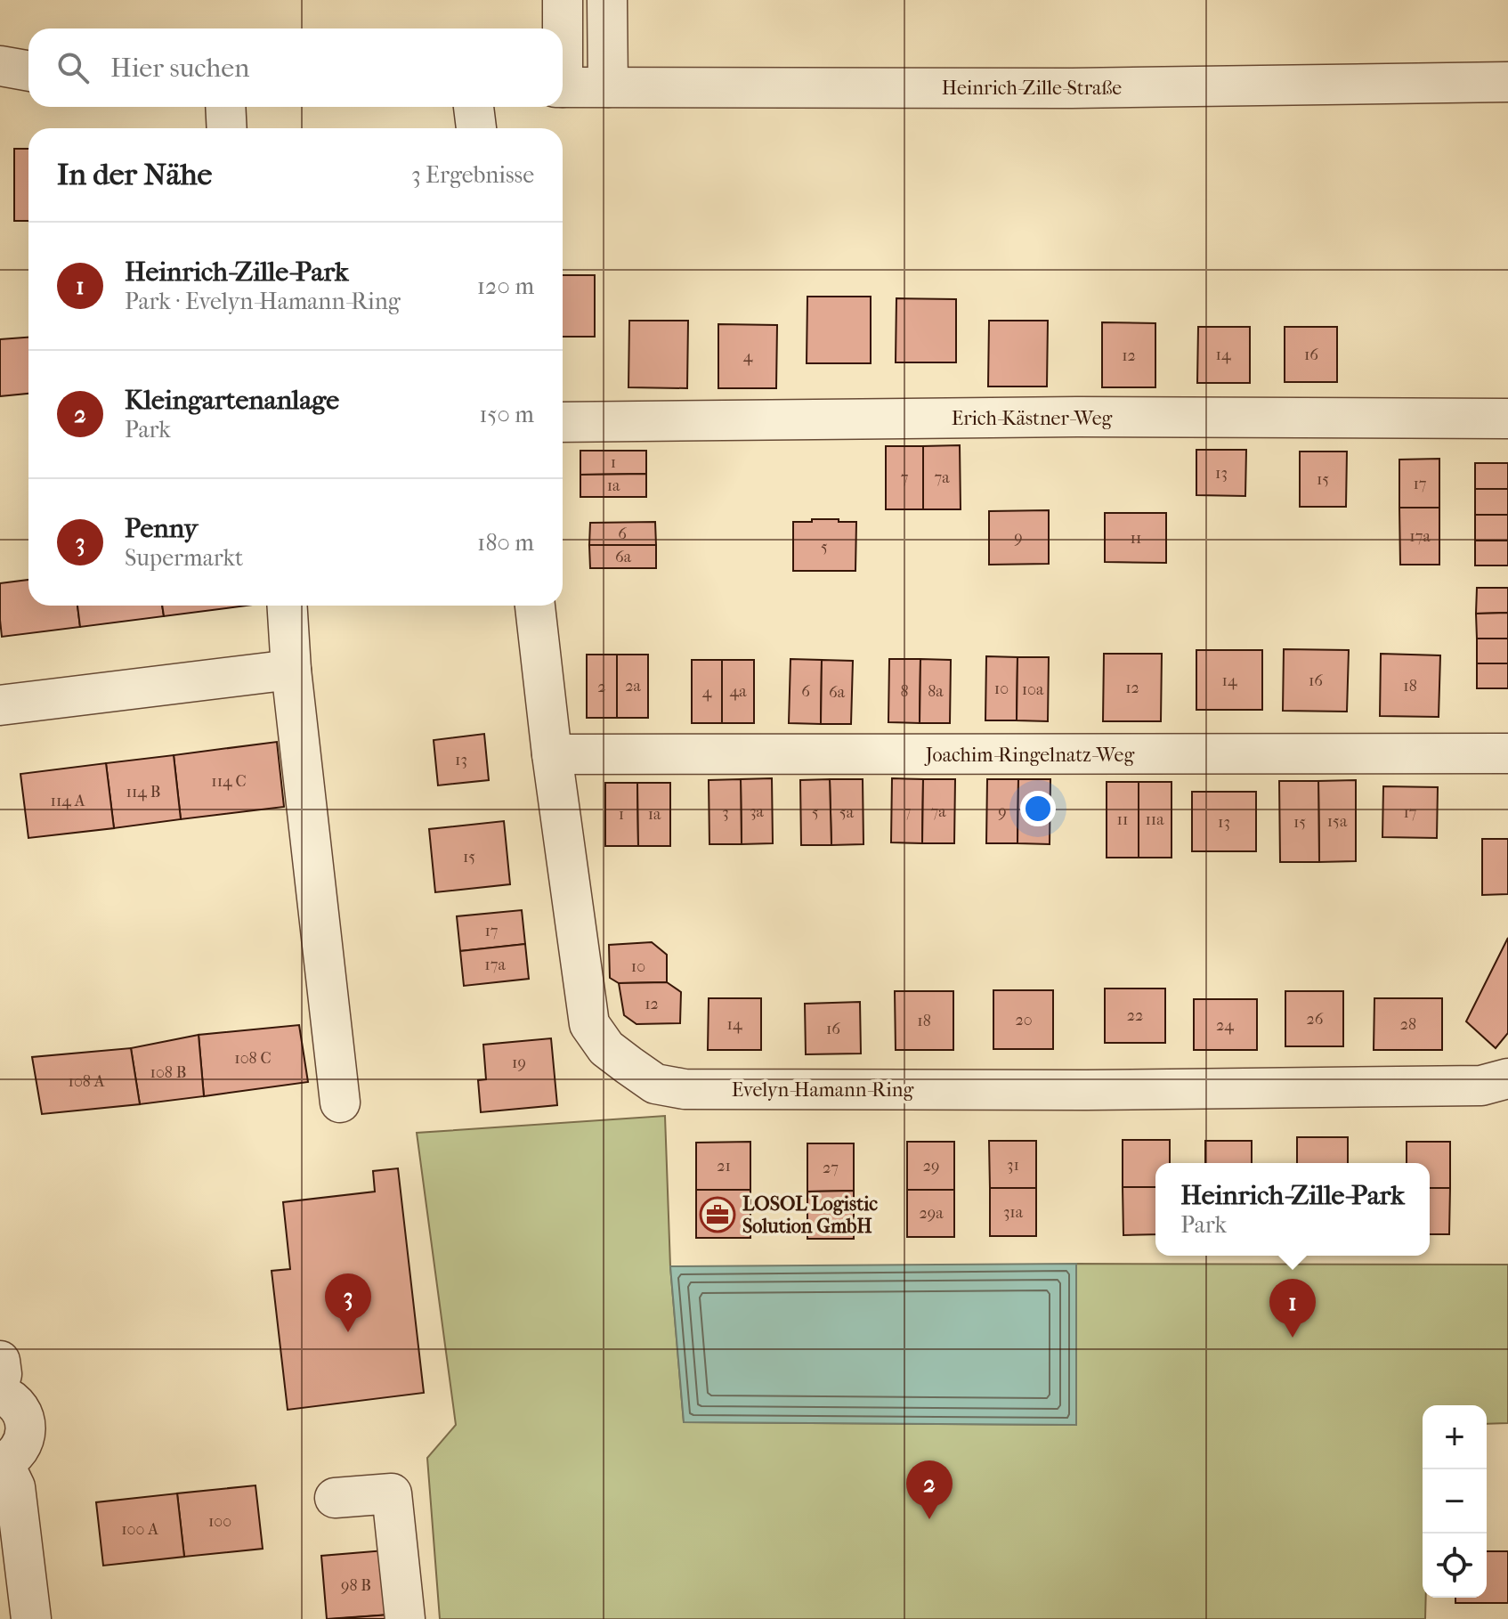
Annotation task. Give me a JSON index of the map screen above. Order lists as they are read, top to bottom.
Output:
{
  "streets": {
    "street": [
      "Heinrich-Zille-Straße",
      "Erich-Kästner-Weg",
      "Joachim-Ringelnatz-Weg",
      "Evelyn-Hamann-Ring"
    ]
  },
  "crossings": [
    ["Joachim-Ringelnatz-Weg", "Evelyn-Hamann-Ring"]
  ],
  "places": {
    "office": ["LOSOL Logistic Solution GmbH"]
  },
  "house_numbers": [
    "14",
    "16",
    "12",
    "4",
    "1",
    "13",
    "7",
    "7a",
    "15",
    "17",
    "1a",
    "6",
    "17a",
    "9",
    "11",
    "5",
    "6a",
    "14",
    "16",
    "2a",
    "18",
    "2",
    "12",
    "10",
    "10a",
    "4a",
    "6",
    "8",
    "8a",
    "4",
    "6a",
    "13",
    "114 C",
    "114 B",
    "114 A",
    "3a",
    "7",
    "7a",
    "9",
    "3",
    "5",
    "5a",
    "17",
    "1",
    "1a",
    "11",
    "11a",
    "15a",
    "13",
    "15",
    "15",
    "17",
    "17a",
    "10",
    "12",
    "22",
    "26",
    "20",
    "18",
    "14",
    "28",
    "24",
    "16",
    "108 C",
    "19",
    "108 B",
    "108 A",
    "31",
    "21",
    "29",
    "27",
    "31a",
    "29a",
    "100",
    "100 A",
    "98 B"
  ],
  "page": {
    "search": "Hier suchen",
    "heading": ["In der Nähe", "3 Ergebnisse"],
    "list": [
      {
        "mark": "1",
        "name": "Heinrich-Zille-Park",
        "note": "Park · Evelyn-Hamann-Ring",
        "value": "120 m"
      },
      {
        "mark": "2",
        "name": "Kleingartenanlage",
        "note": "Park",
        "value": "150 m"
      },
      {
        "mark": "3",
        "name": "Penny",
        "note": "Supermarkt",
        "value": "180 m"
      }
    ],
    "popup": ["Heinrich-Zille-Park", "Park"],
    "pins": ["3", "1", "2"],
    "map_buttons": ["+", "−"]
  }
}
